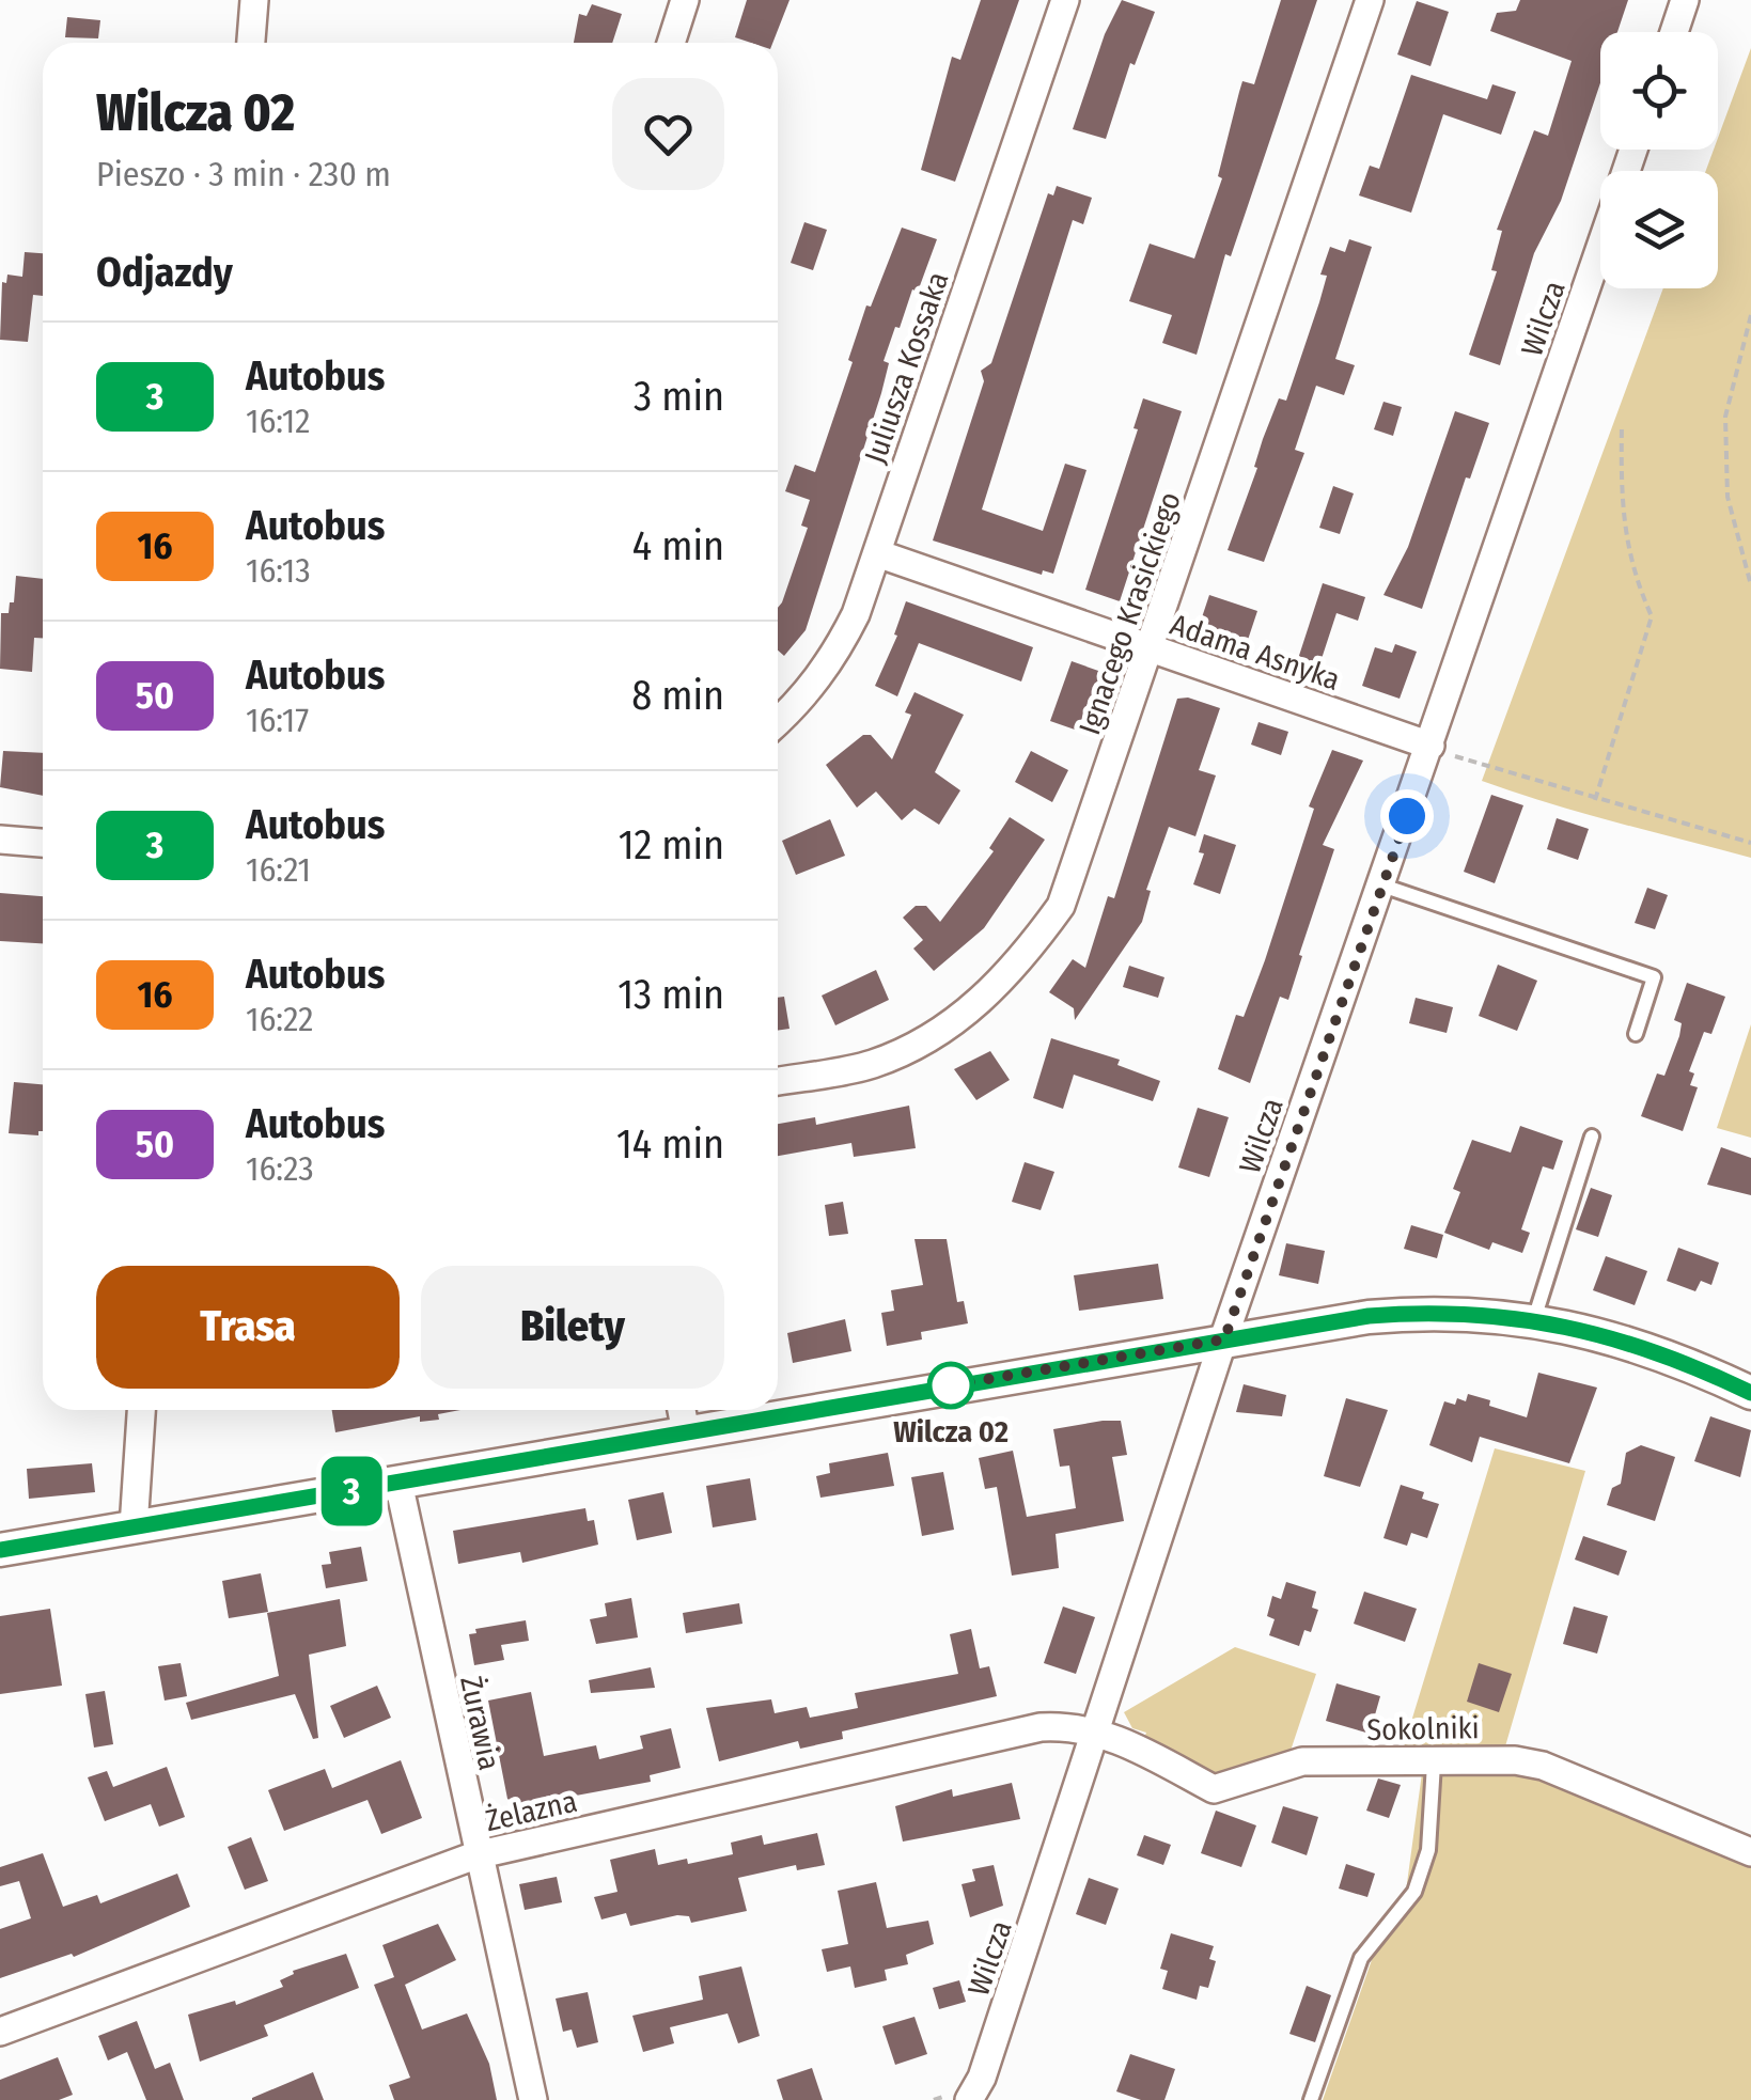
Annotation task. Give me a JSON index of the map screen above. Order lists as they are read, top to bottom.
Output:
{
  "streets": {
    "street": [
      "Wilcza",
      "Juliusza Kossaka",
      "Ignacego Krasickiego",
      "Adama Asnyka",
      "Żurawia",
      "Sokolniki",
      "Żelazna"
    ]
  },
  "crossings": [
    ["Wilcza", "Adama Asnyka"],
    ["Wilcza", "Sokolniki"],
    ["Wilcza", "Żelazna"],
    ["Juliusza Kossaka", "Adama Asnyka"],
    ["Ignacego Krasickiego", "Adama Asnyka"],
    ["Żurawia", "Żelazna"],
    ["Sokolniki", "Żelazna"]
  ],
  "places": ["Wilcza 02"],
  "lines": ["bus line 3"],
  "page": {
    "on_map": "3",
    "heading": [
      ["Wilcza 02", "Pieszo · 3 min · 230 m"],
      "Odjazdy"
    ],
    "list": [
      {
        "mark": "3",
        "name": "Autobus",
        "note": "16:12",
        "value": "3 min"
      },
      {
        "mark": "16",
        "name": "Autobus",
        "note": "16:13",
        "value": "4 min"
      },
      {
        "mark": "50",
        "name": "Autobus",
        "note": "16:17",
        "value": "8 min"
      },
      {
        "mark": "3",
        "name": "Autobus",
        "note": "16:21",
        "value": "12 min"
      },
      {
        "mark": "16",
        "name": "Autobus",
        "note": "16:22",
        "value": "13 min"
      },
      {
        "mark": "50",
        "name": "Autobus",
        "note": "16:23",
        "value": "14 min"
      }
    ],
    "buttons": ["Trasa", "Bilety"]
  }
}
